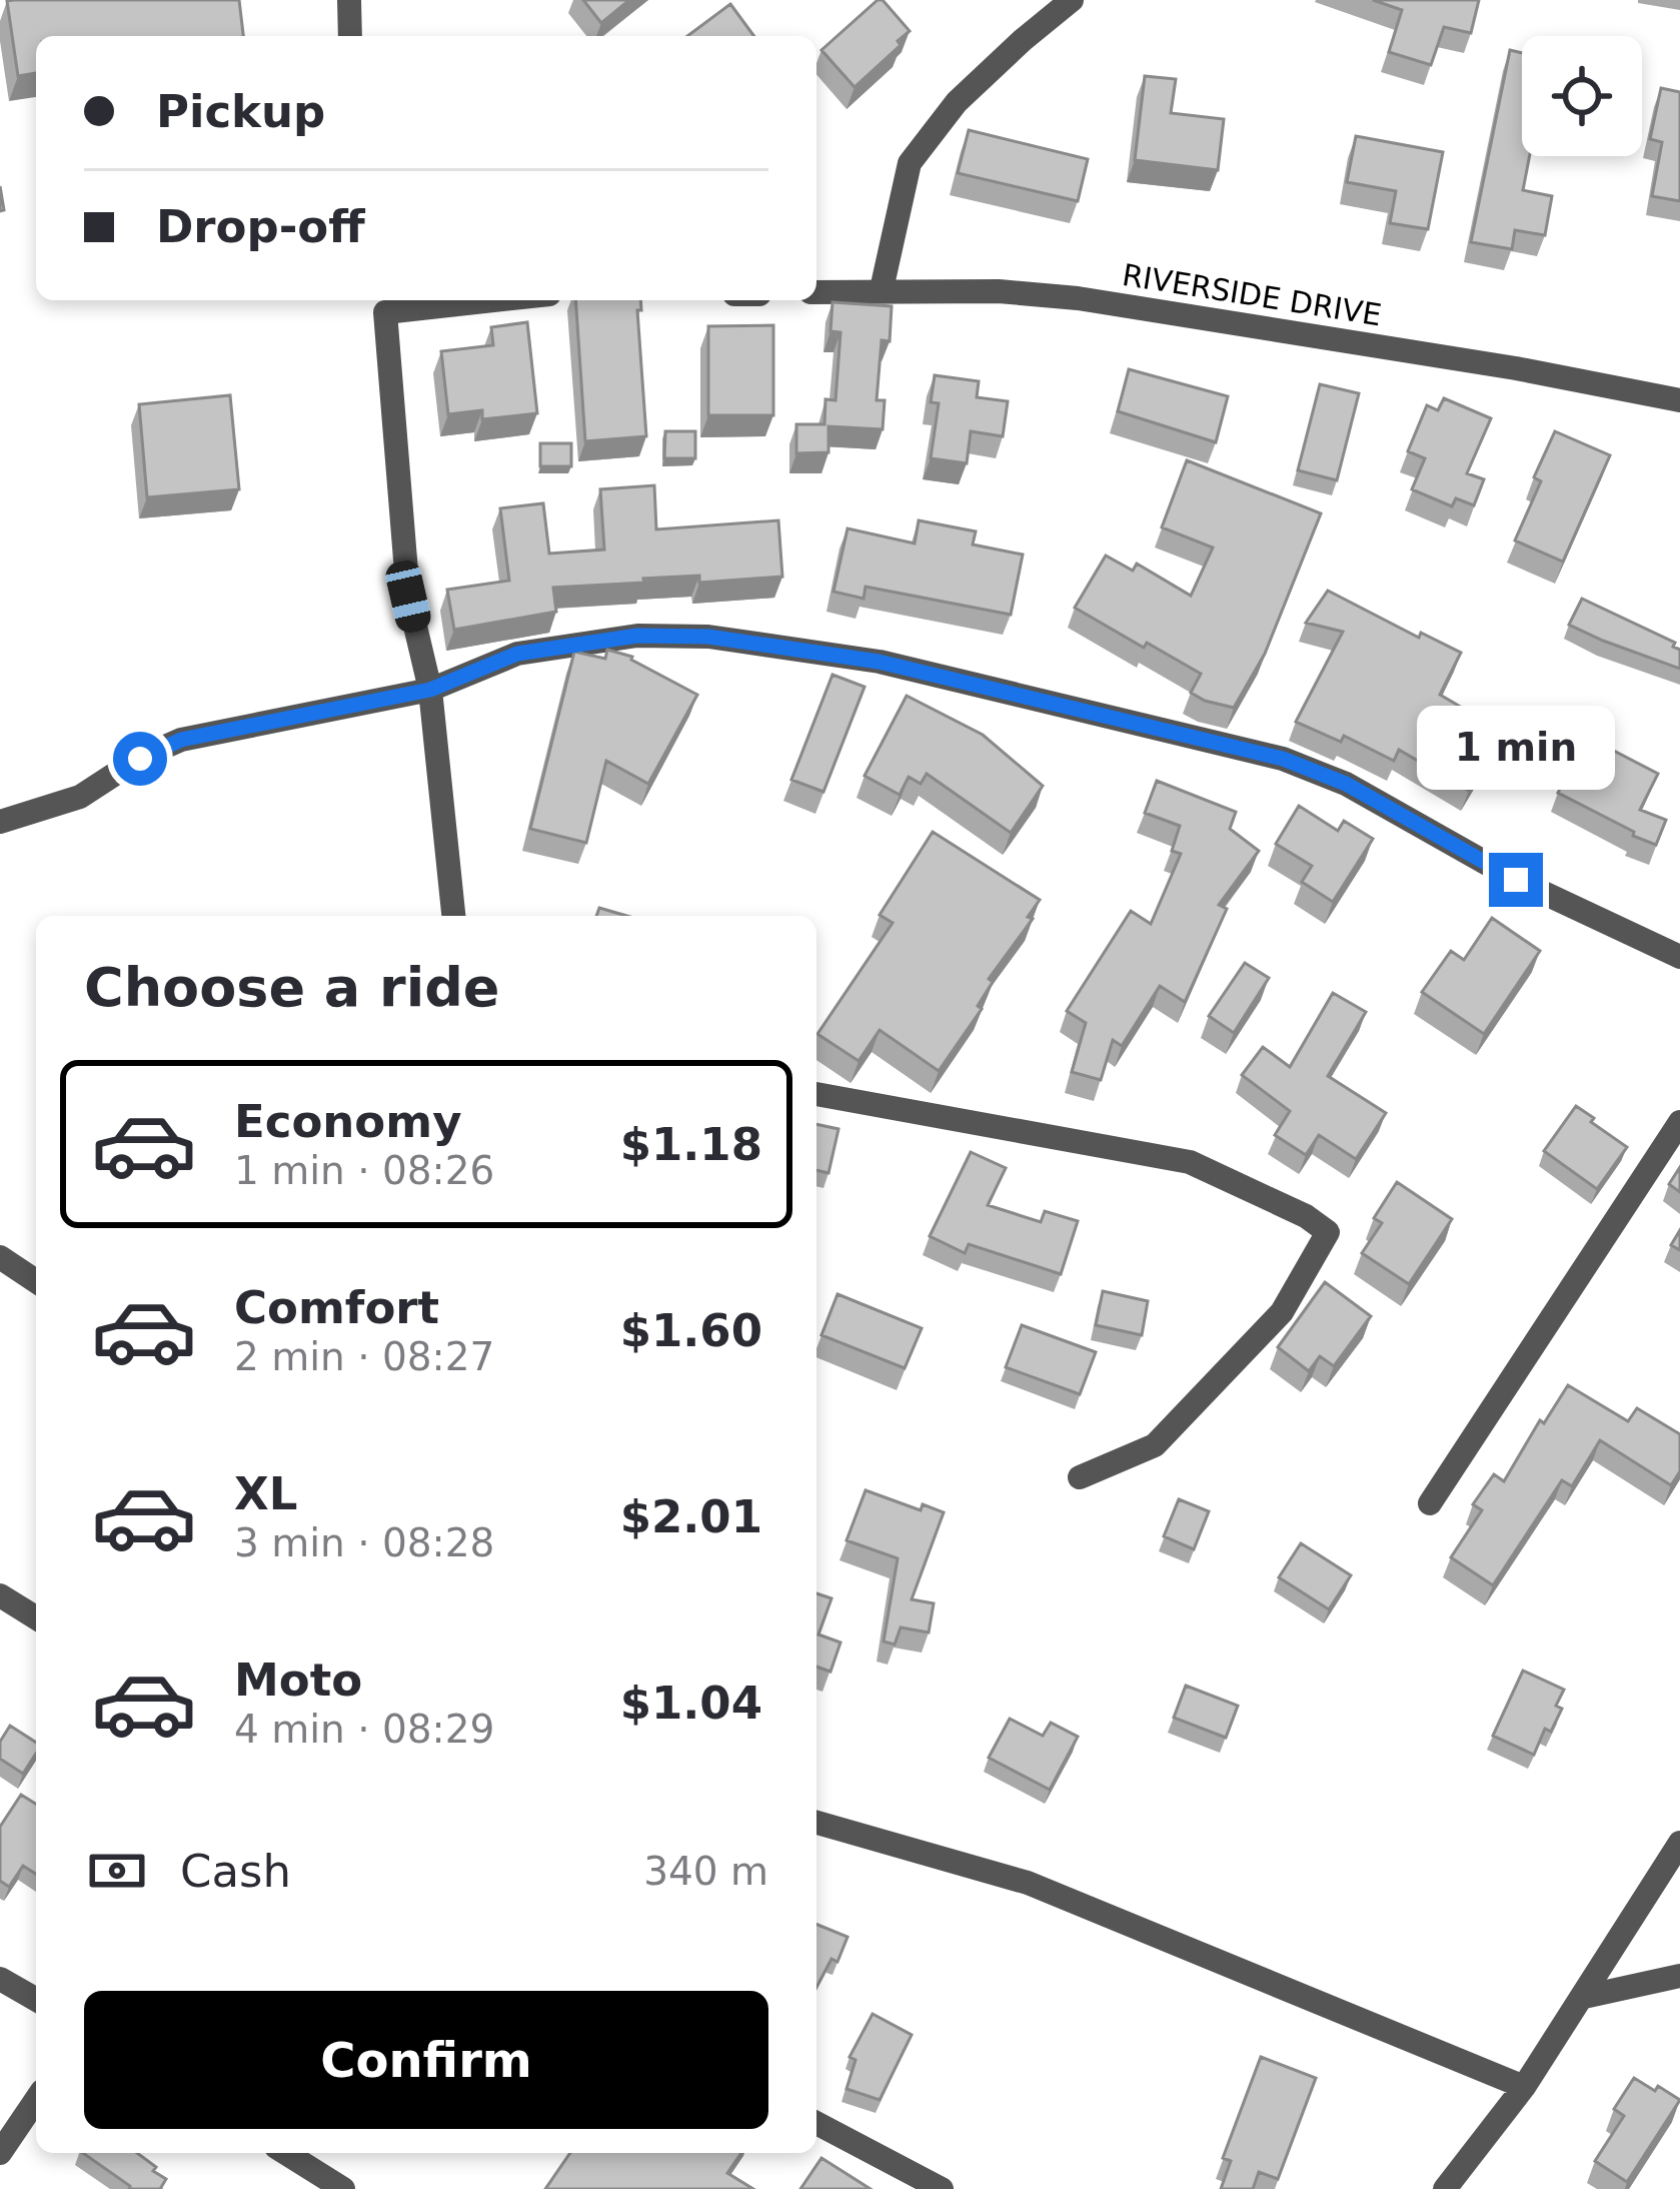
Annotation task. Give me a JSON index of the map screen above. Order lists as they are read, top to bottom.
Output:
{
  "streets": {
    "street": ["RIVERSIDE DRIVE"]
  },
  "page": {
    "banner": ["Pickup", "Drop-off"],
    "bubble": "1 min",
    "heading": "Choose a ride",
    "list": [
      {
        "name": "Economy",
        "note": "1 min · 08:26",
        "value": "$1.18"
      },
      {
        "name": "Comfort",
        "note": "2 min · 08:27",
        "value": "$1.60"
      },
      {
        "name": "XL",
        "note": "3 min · 08:28",
        "value": "$2.01"
      },
      {
        "name": "Moto",
        "note": "4 min · 08:29",
        "value": "$1.04"
      }
    ],
    "pay": ["Cash", "340 m"],
    "buttons": "Confirm"
  }
}
